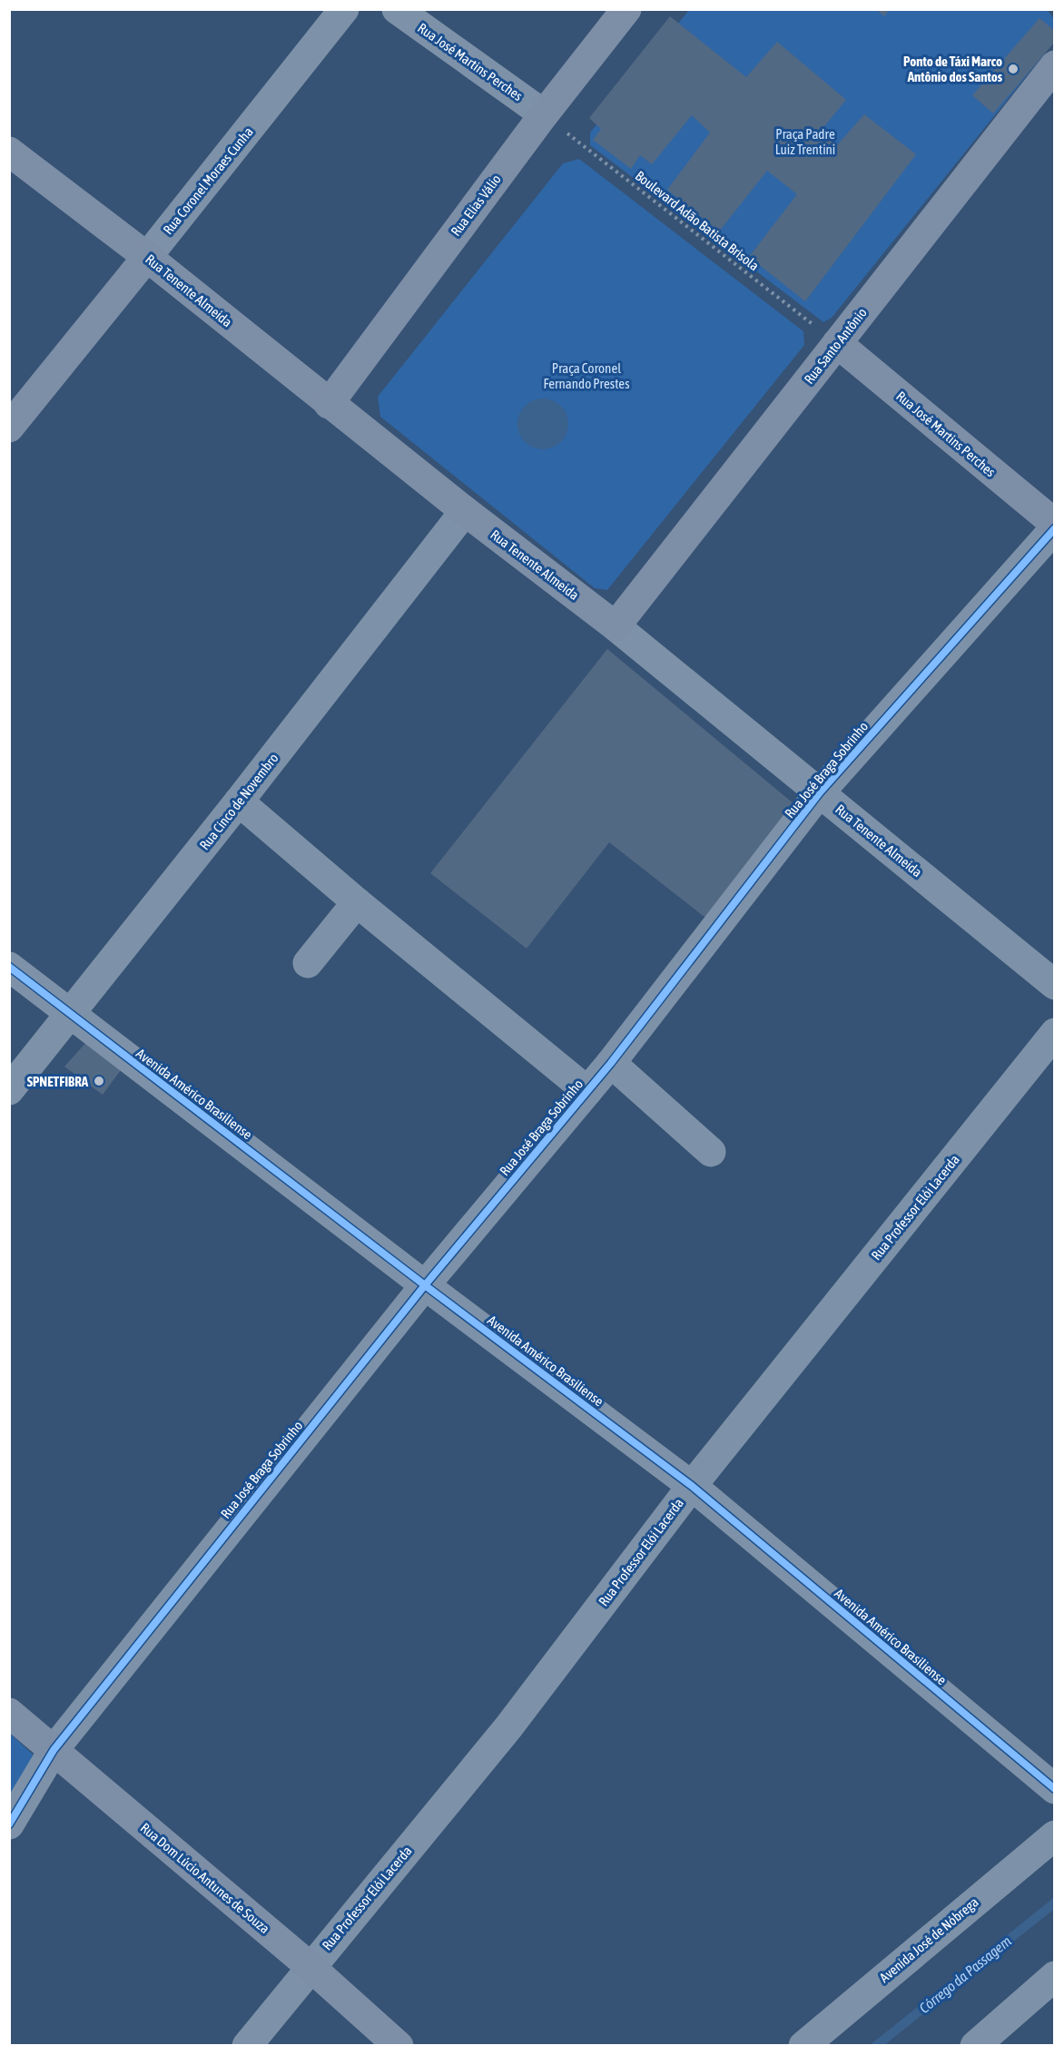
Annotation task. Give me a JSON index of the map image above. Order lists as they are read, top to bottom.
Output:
{
  "streets": {
    "main road": [
      "Rua José Martins Perches",
      "Rua Coronel Moraes Cunha",
      "Rua Elias Válio",
      "Rua Tenente Almeida",
      "Rua Santo Antônio",
      "Rua Dom Lúcio Antunes de Souza"
    ],
    "street": [
      "Rua José Braga Sobrinho",
      "Rua Cinco de Novembro",
      "Avenida Américo Brasiliense",
      "Rua Professor Elói Lacerda",
      "Avenida José de Nóbrega"
    ],
    "path": ["Boulevard Adão Batista Brisola"]
  },
  "crossings": [
    ["Rua José Martins Perches", "Rua Elias Válio"],
    ["Rua José Martins Perches", "Boulevard Adão Batista Brisola"],
    ["Rua José Martins Perches", "Rua Santo Antônio"],
    ["Rua Coronel Moraes Cunha", "Rua Tenente Almeida"],
    ["Rua Elias Válio", "Boulevard Adão Batista Brisola"],
    ["Rua Elias Válio", "Rua Tenente Almeida"],
    ["Boulevard Adão Batista Brisola", "Rua Santo Antônio"],
    ["Rua Tenente Almeida", "Rua Santo Antônio"],
    ["Rua Tenente Almeida", "Rua José Braga Sobrinho"],
    ["Rua Tenente Almeida", "Rua Cinco de Novembro"],
    ["Rua José Braga Sobrinho", "Avenida Américo Brasiliense"],
    ["Rua José Braga Sobrinho", "Rua Dom Lúcio Antunes de Souza"],
    ["Rua Cinco de Novembro", "Avenida Américo Brasiliense"],
    ["Avenida Américo Brasiliense", "Rua Professor Elói Lacerda"],
    ["Rua Professor Elói Lacerda", "Rua Dom Lúcio Antunes de Souza"]
  ],
  "water": ["Córrego da Passagem"],
  "parks": ["Praça Padre Luiz Trentini", "Praça Coronel Fernando Prestes"],
  "places": ["Ponto de Táxi Marco Antônio dos Santos", "SPNETFIBRA"]
}
